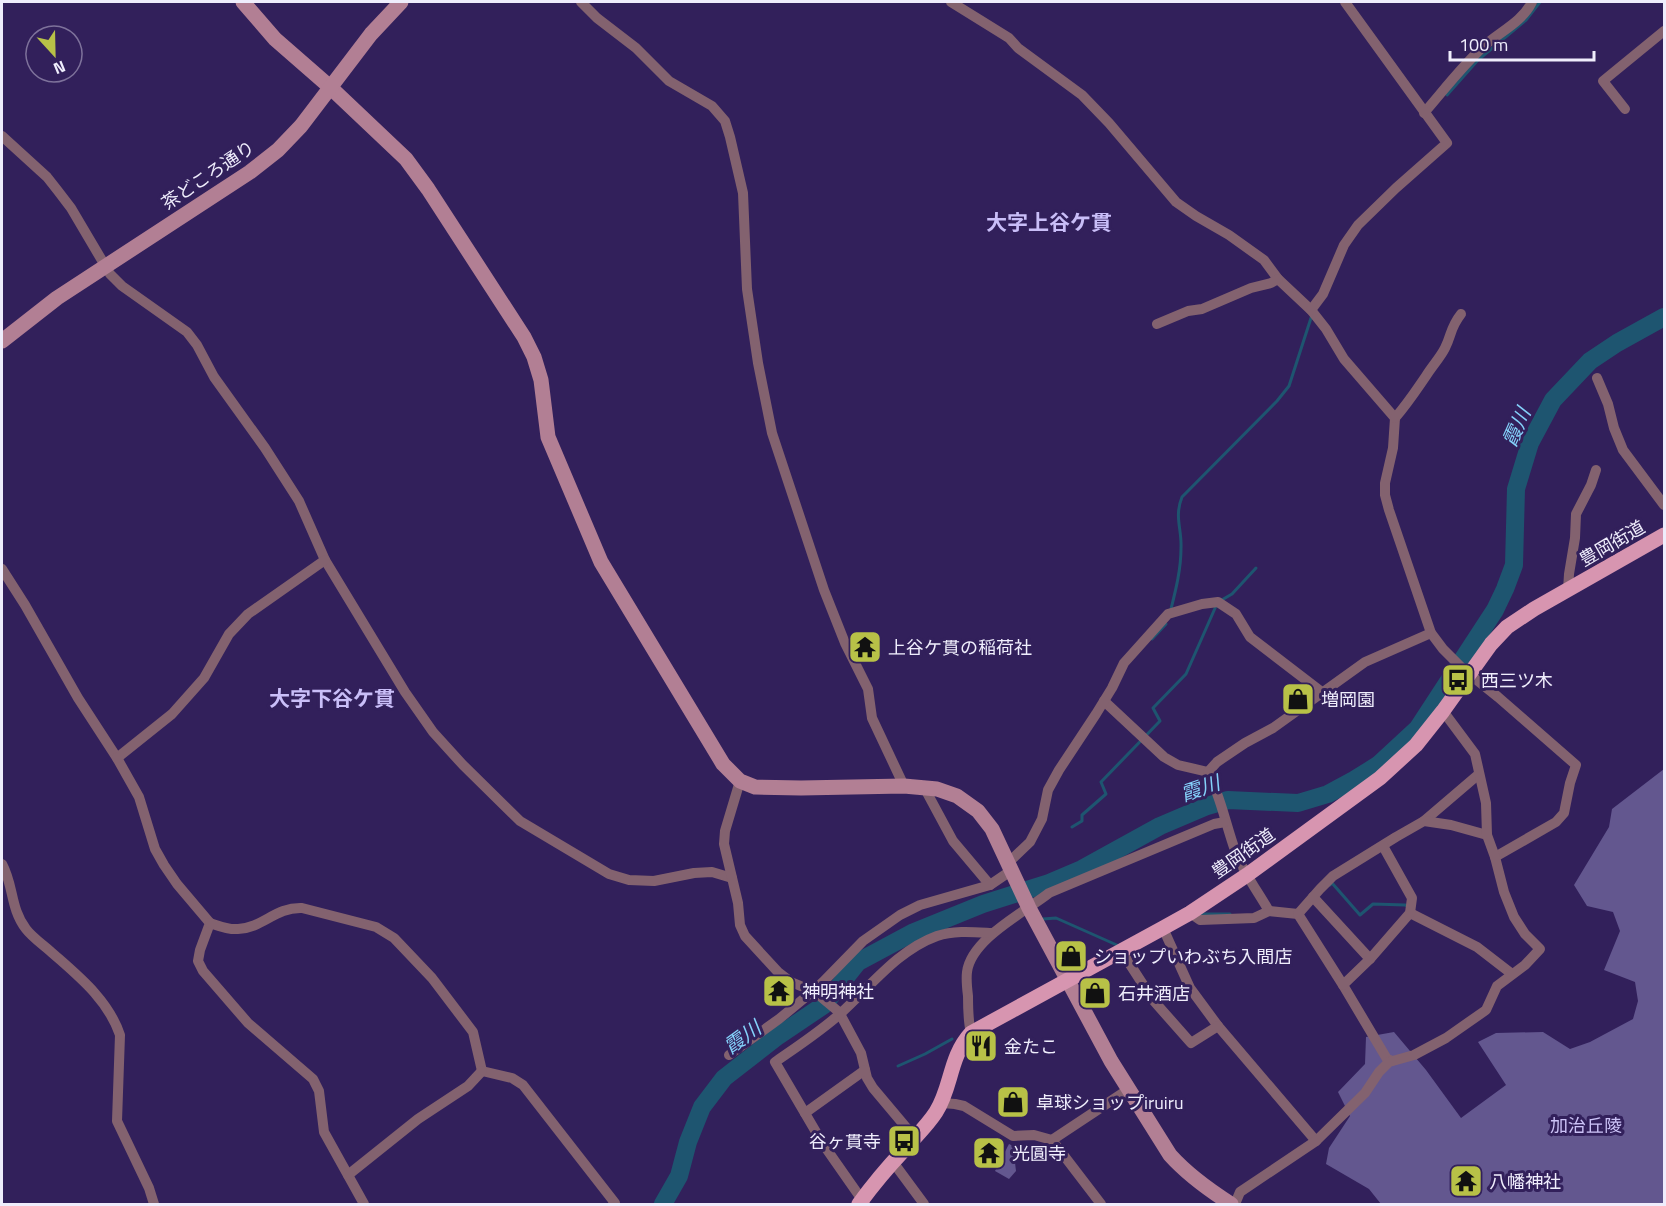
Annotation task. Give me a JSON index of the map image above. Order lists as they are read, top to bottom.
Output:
{
  "streets": {
    "main road": ["豊岡街道"],
    "street": ["茶どころ通り"]
  },
  "districts": ["大字上谷ケ貫", "大字下谷ケ貫"],
  "water": ["霞川"],
  "parks": ["加治丘陵"],
  "places": {
    "temple": [
      "上谷ケ貫の稲荷社",
      "神明神社",
      "光圓寺",
      "八幡神社"
    ],
    "bus stop": ["西三ツ木", "谷ヶ貫寺"],
    "shop": [
      "増岡園",
      "ショップいわぶち入間店",
      "石井酒店",
      "卓球ショップiruiru"
    ],
    "restaurant": ["金たこ"]
  },
  "scale_bar": "100 m",
  "north": "bottom"
}
